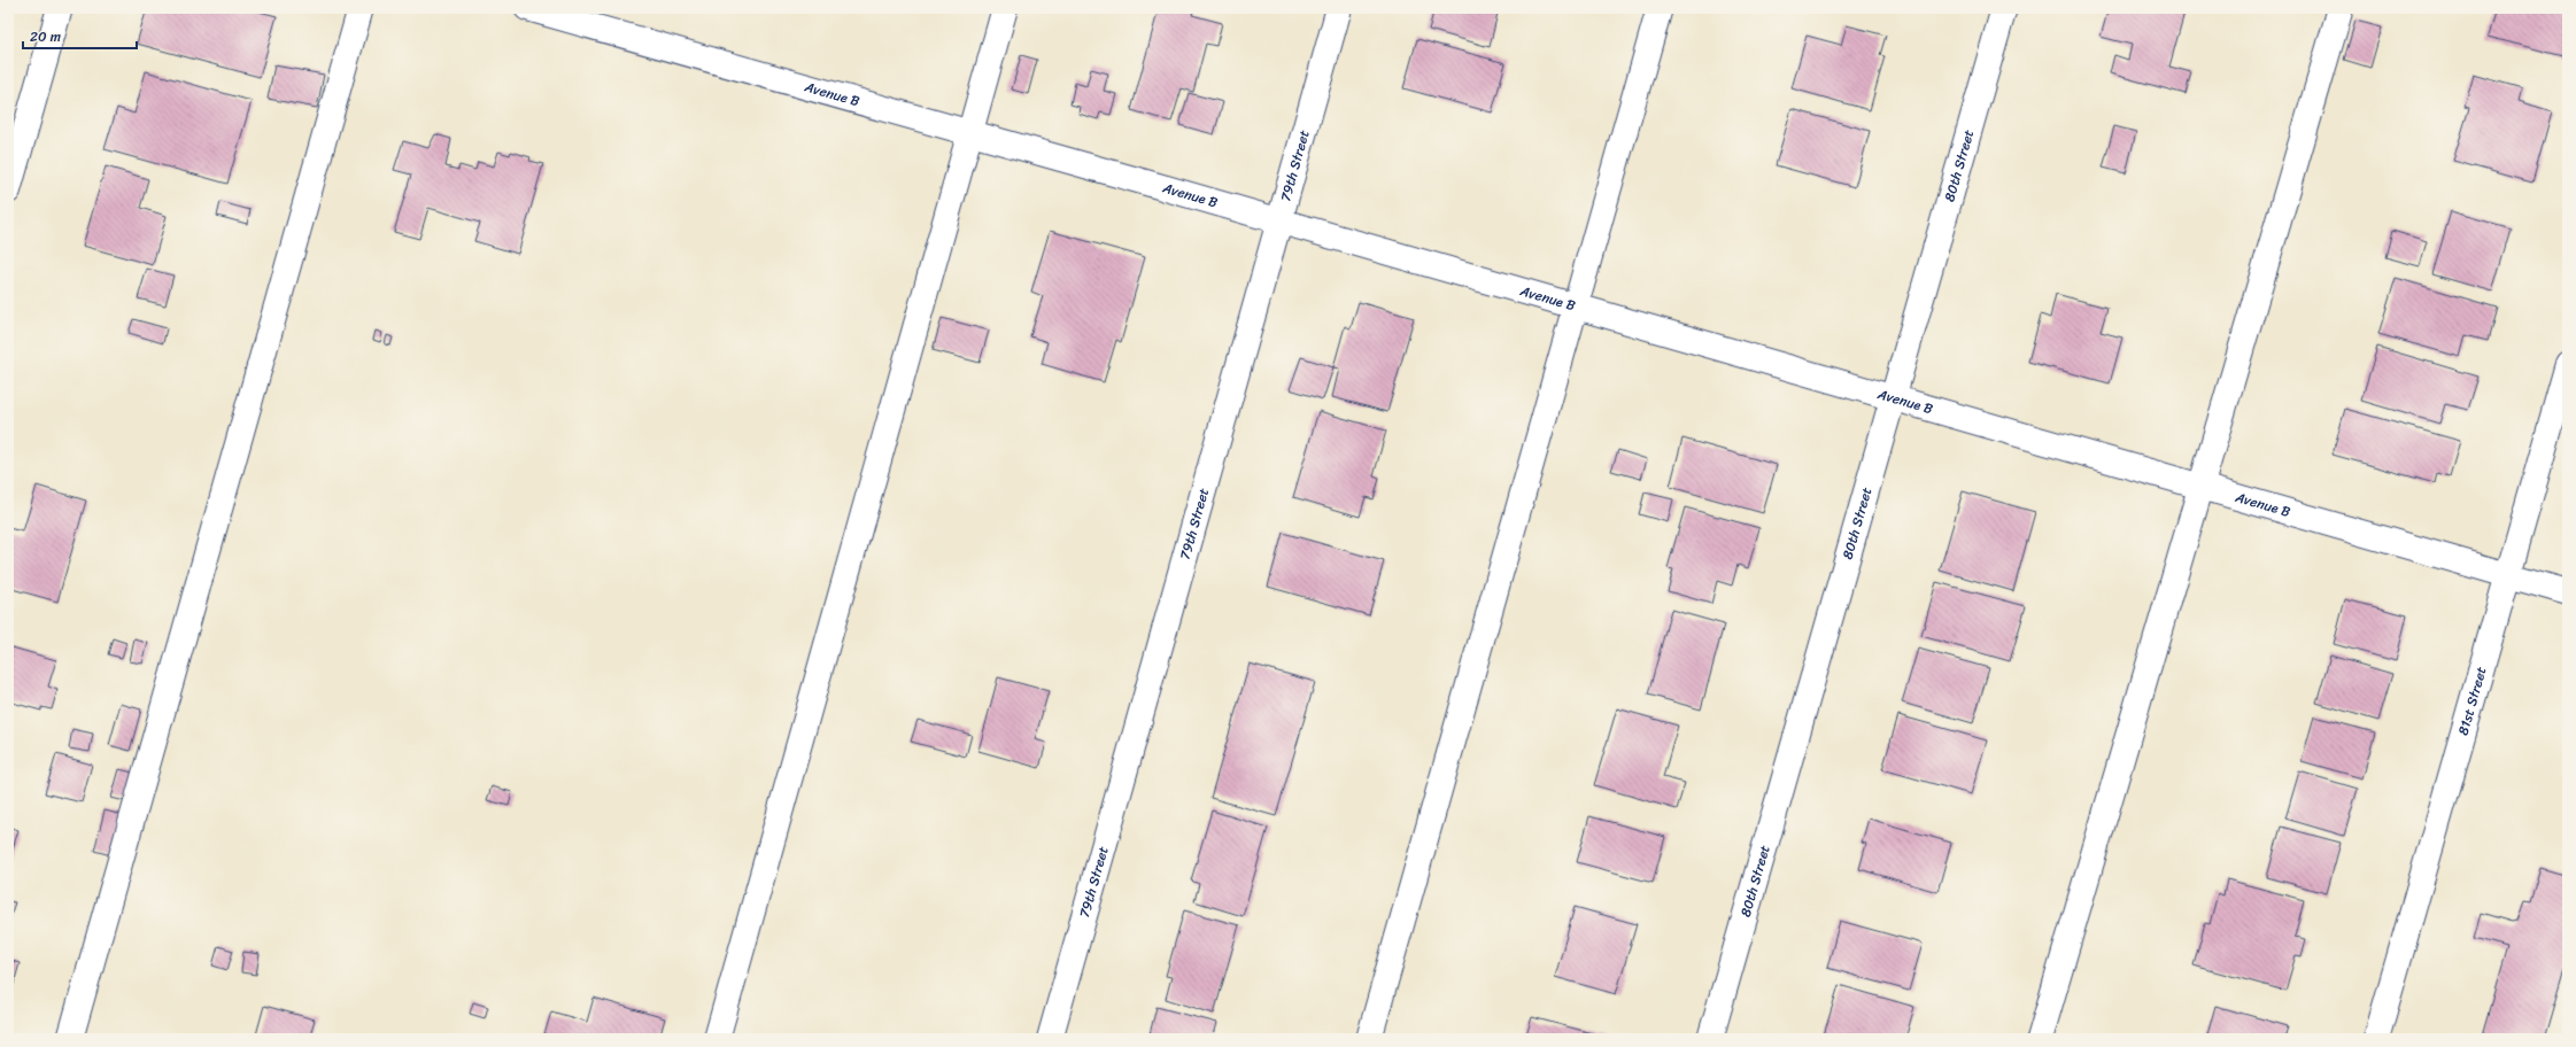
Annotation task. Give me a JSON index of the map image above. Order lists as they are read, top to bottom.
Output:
{
  "streets": {
    "street": [
      "Avenue B",
      "79th Street",
      "80th Street",
      "81st Street"
    ]
  },
  "crossings": [
    ["Avenue B", "79th Street"],
    ["Avenue B", "80th Street"],
    ["Avenue B", "81st Street"]
  ],
  "scale_bar": "20 m"
}
